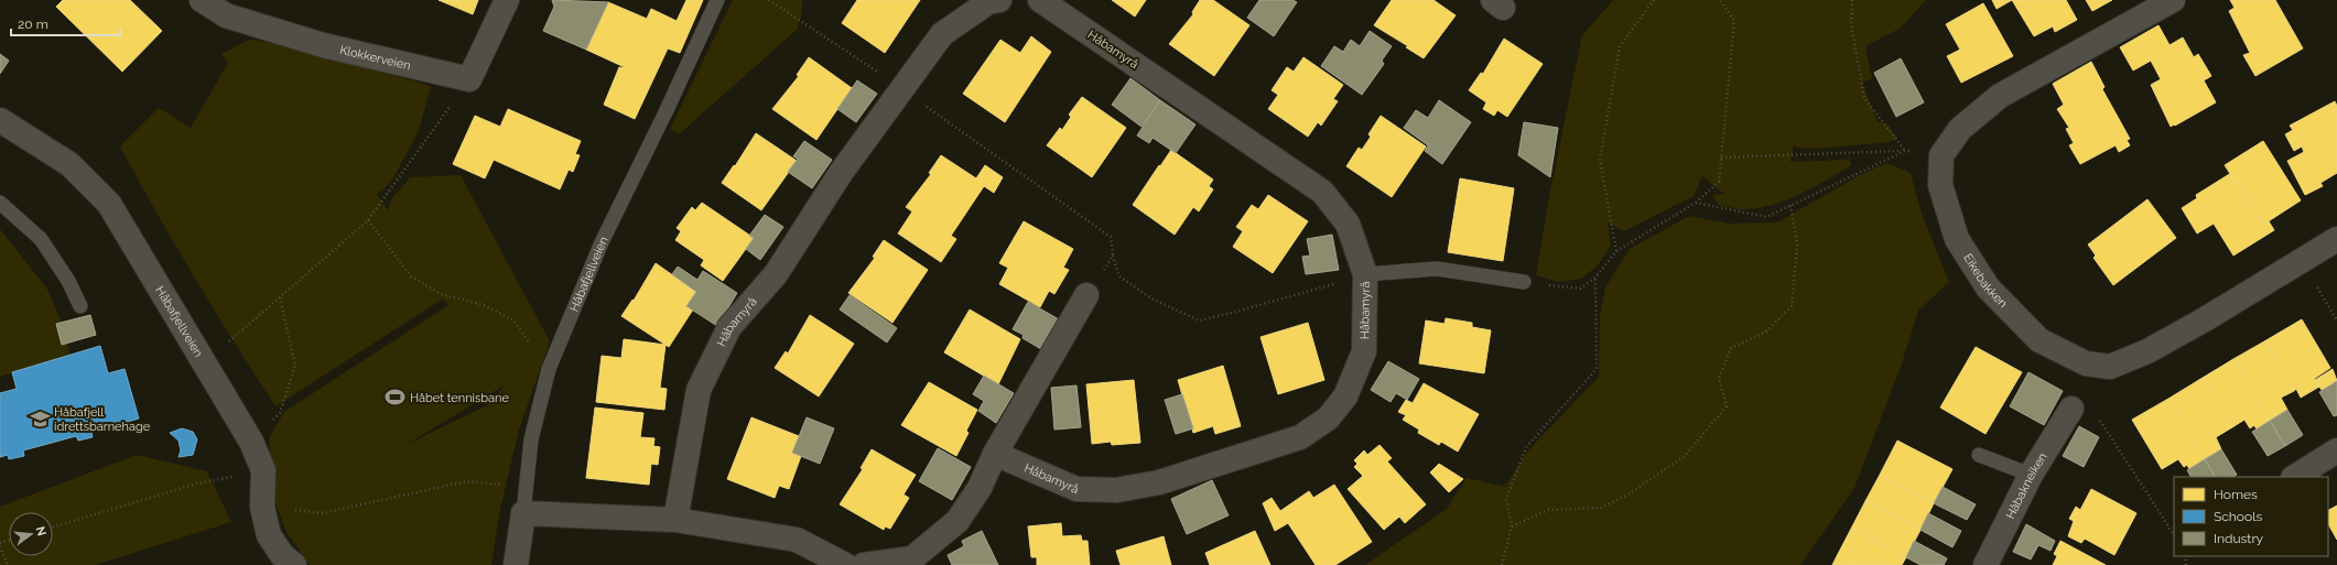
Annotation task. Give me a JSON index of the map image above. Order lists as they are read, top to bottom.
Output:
{
  "streets": {
    "street": [
      "Håbamyrå",
      "Klokkerveien",
      "Håbafjellveien",
      "Eikebakken",
      "Håbakneiken"
    ]
  },
  "places": {
    "sports": ["Håbet tennisbane"],
    "school or university": ["Håbafjell idrettsbarnehage"]
  },
  "legend": ["Homes", "Schools", "Industry"],
  "scale_bar": "20 m",
  "north": "right"
}
